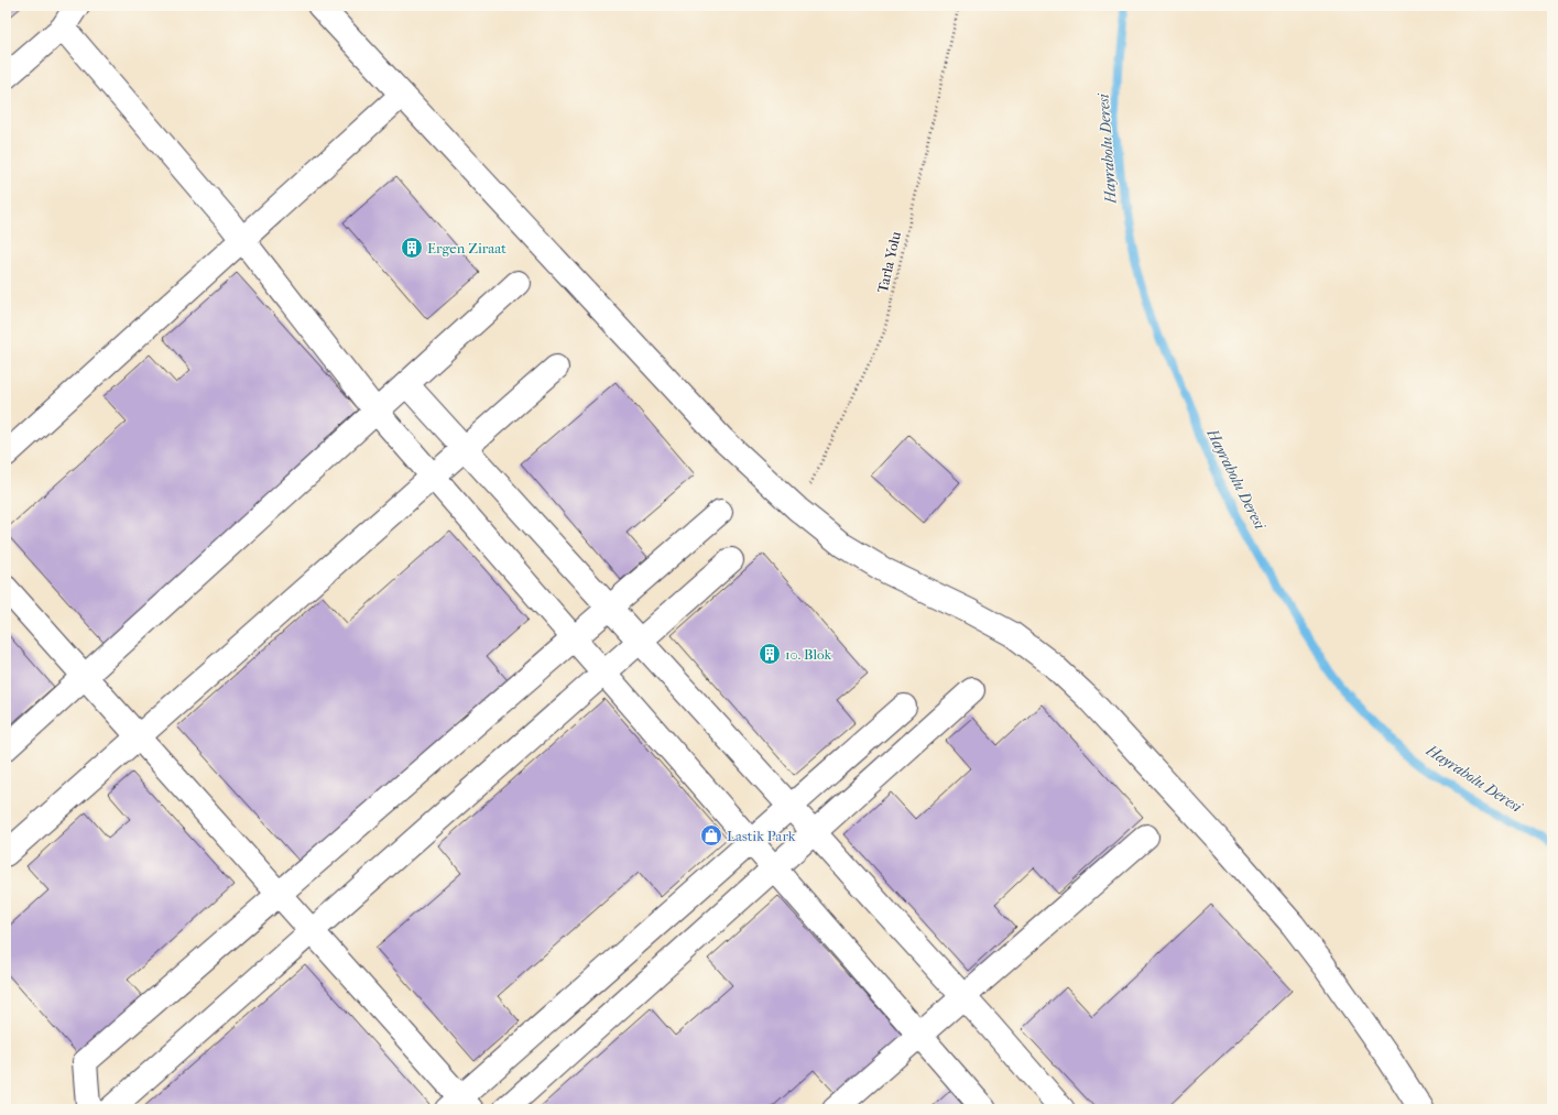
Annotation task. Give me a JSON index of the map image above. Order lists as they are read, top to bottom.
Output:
{
  "streets": {
    "path": ["Tarla Yolu"]
  },
  "water": ["Hayrabolu Deresi"],
  "places": {
    "building": ["Ergen Ziraat", "10. Blok"],
    "shop": ["Lastik Park"]
  }
}
